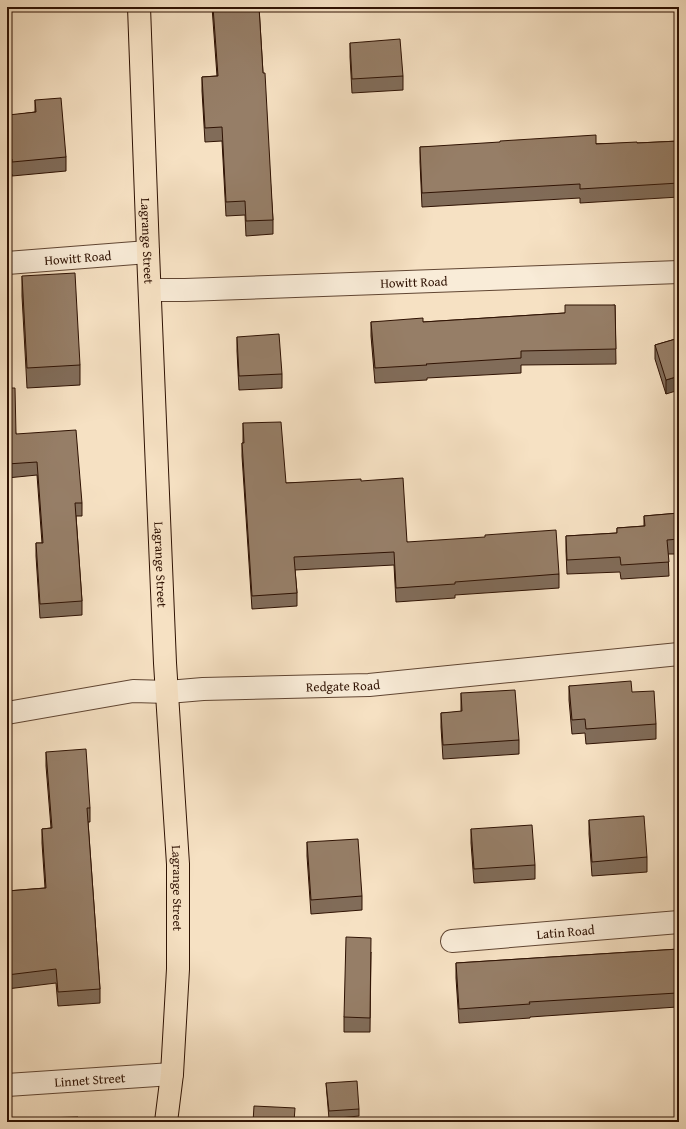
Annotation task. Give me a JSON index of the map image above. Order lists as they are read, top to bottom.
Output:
{
  "streets": {
    "main road": ["Lagrange Street"],
    "street": [
      "Howitt Road",
      "Redgate Road",
      "Latin Road",
      "Linnet Street"
    ]
  },
  "crossings": [
    ["Lagrange Street", "Howitt Road"],
    ["Lagrange Street", "Redgate Road"],
    ["Lagrange Street", "Linnet Street"]
  ]
}
